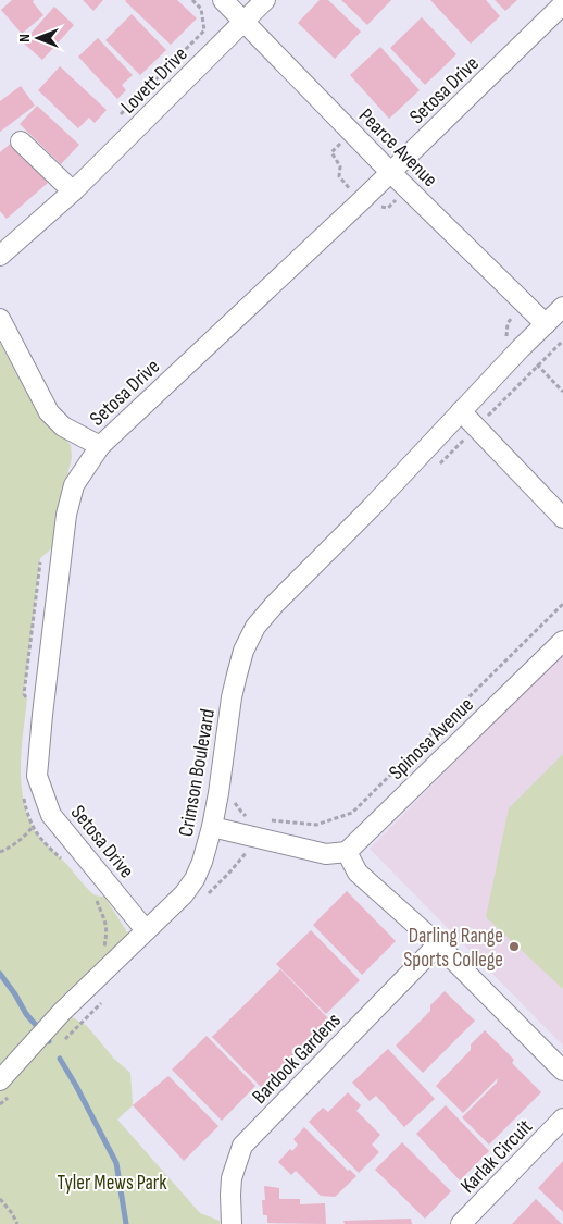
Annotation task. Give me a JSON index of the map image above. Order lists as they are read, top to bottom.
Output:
{
  "streets": {
    "street": [
      "Lovett Drive",
      "Setosa Drive",
      "Pearce Avenue",
      "Spinosa Avenue",
      "Crimson Boulevard",
      "Bardook Gardens",
      "Karlak Circuit"
    ]
  },
  "crossings": [
    ["Lovett Drive", "Pearce Avenue"],
    ["Setosa Drive", "Pearce Avenue"],
    ["Setosa Drive", "Crimson Boulevard"],
    ["Pearce Avenue", "Crimson Boulevard"]
  ],
  "parks": ["Tyler Mews Park"],
  "places": ["Darling Range Sports College"],
  "north": "left"
}
